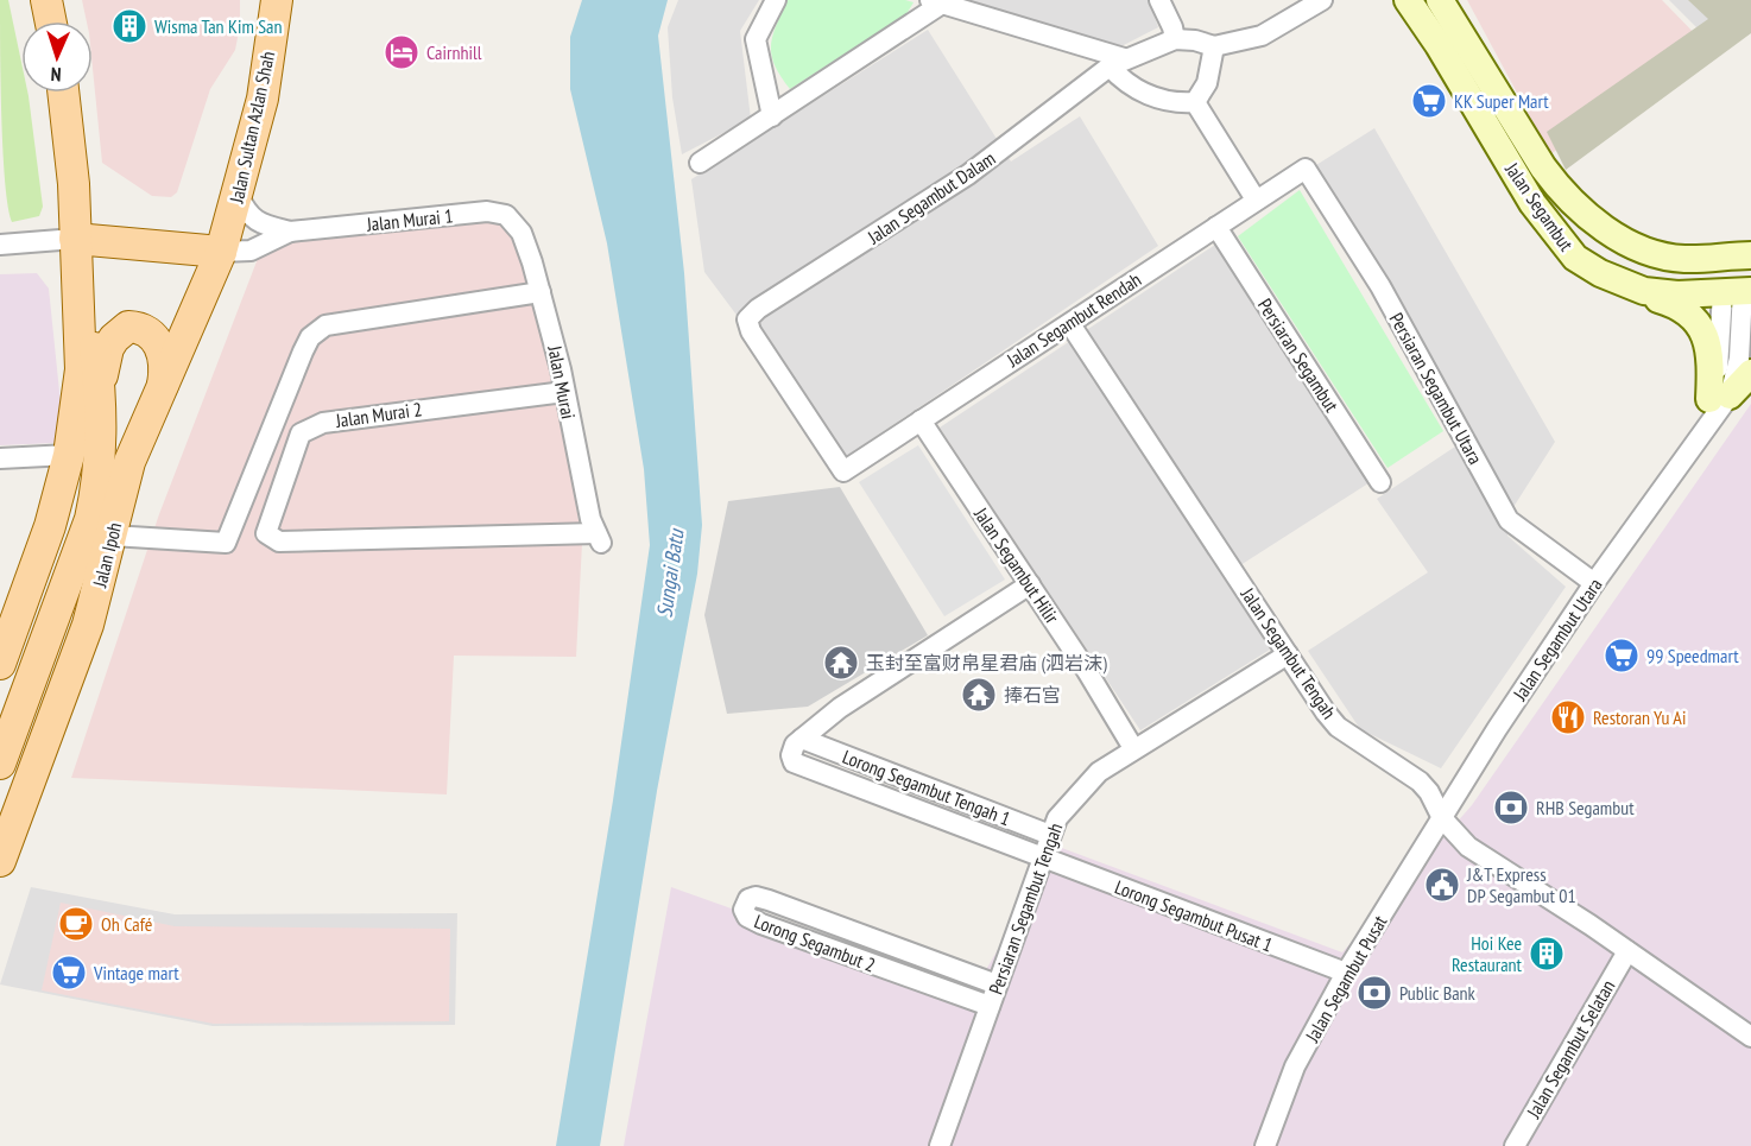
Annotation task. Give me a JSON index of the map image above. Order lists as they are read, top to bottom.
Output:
{
  "streets": {
    "main road": ["Jalan Sultan Azlan Shah", "Jalan Segambut", "Jalan Ipoh"],
    "street": [
      "Jalan Segambut Dalam",
      "Jalan Murai 1",
      "Jalan Segambut Rendah",
      "Persiaran Segambut",
      "Jalan Murai",
      "Persiaran Segambut Utara",
      "Jalan Murai 2",
      "Jalan Segambut Hilir",
      "Jalan Segambut Utara",
      "Jalan Segambut Tengah",
      "Lorong Segambut Tengah 1",
      "Persiaran Segambut Tengah",
      "Lorong Segambut Pusat 1",
      "Lorong Segambut 2",
      "Jalan Segambut Pusat",
      "Jalan Segambut Selatan"
    ]
  },
  "crossings": [
    ["Jalan Sultan Azlan Shah", "Jalan Murai 1"],
    ["Jalan Sultan Azlan Shah", "Jalan Ipoh"],
    ["Jalan Segambut Dalam", "Jalan Segambut Rendah"],
    ["Jalan Segambut", "Jalan Segambut Utara"],
    ["Jalan Murai 1", "Jalan Murai"],
    ["Jalan Murai 1", "Jalan Ipoh"],
    ["Jalan Segambut Rendah", "Persiaran Segambut"],
    ["Jalan Segambut Rendah", "Persiaran Segambut Utara"],
    ["Jalan Segambut Rendah", "Jalan Segambut Hilir"],
    ["Jalan Segambut Rendah", "Jalan Segambut Tengah"],
    ["Jalan Murai", "Jalan Murai 2"],
    ["Persiaran Segambut Utara", "Jalan Segambut Utara"],
    ["Jalan Segambut Hilir", "Persiaran Segambut Tengah"],
    ["Jalan Segambut Utara", "Jalan Segambut Tengah"],
    ["Jalan Segambut Utara", "Jalan Segambut Pusat"],
    ["Jalan Segambut Tengah", "Persiaran Segambut Tengah"],
    ["Jalan Segambut Tengah", "Jalan Segambut Pusat"],
    ["Jalan Segambut Tengah", "Jalan Segambut Selatan"],
    ["Lorong Segambut Tengah 1", "Persiaran Segambut Tengah"],
    ["Lorong Segambut Tengah 1", "Lorong Segambut Pusat 1"],
    ["Persiaran Segambut Tengah", "Lorong Segambut Pusat 1"],
    ["Persiaran Segambut Tengah", "Lorong Segambut 2"],
    ["Lorong Segambut Pusat 1", "Jalan Segambut Pusat"]
  ],
  "water": ["Sungai Batu"],
  "places": {
    "building": ["Wisma Tan Kim San", "Hoi Kee Restaurant"],
    "hotel": ["Cairnhill"],
    "supermarket": ["KK Super Mart", "99 Speedmart", "Vintage mart"],
    "temple": ["玉封至富财帛星君庙 (泗岩沫)", "捧石宫"],
    "restaurant": ["Restoran Yu Ai"],
    "bank": ["RHB Segambut", "Public Bank"],
    "public building": ["J&T Express DP Segambut 01"],
    "cafe": ["Oh Café"]
  },
  "north": "bottom"
}
